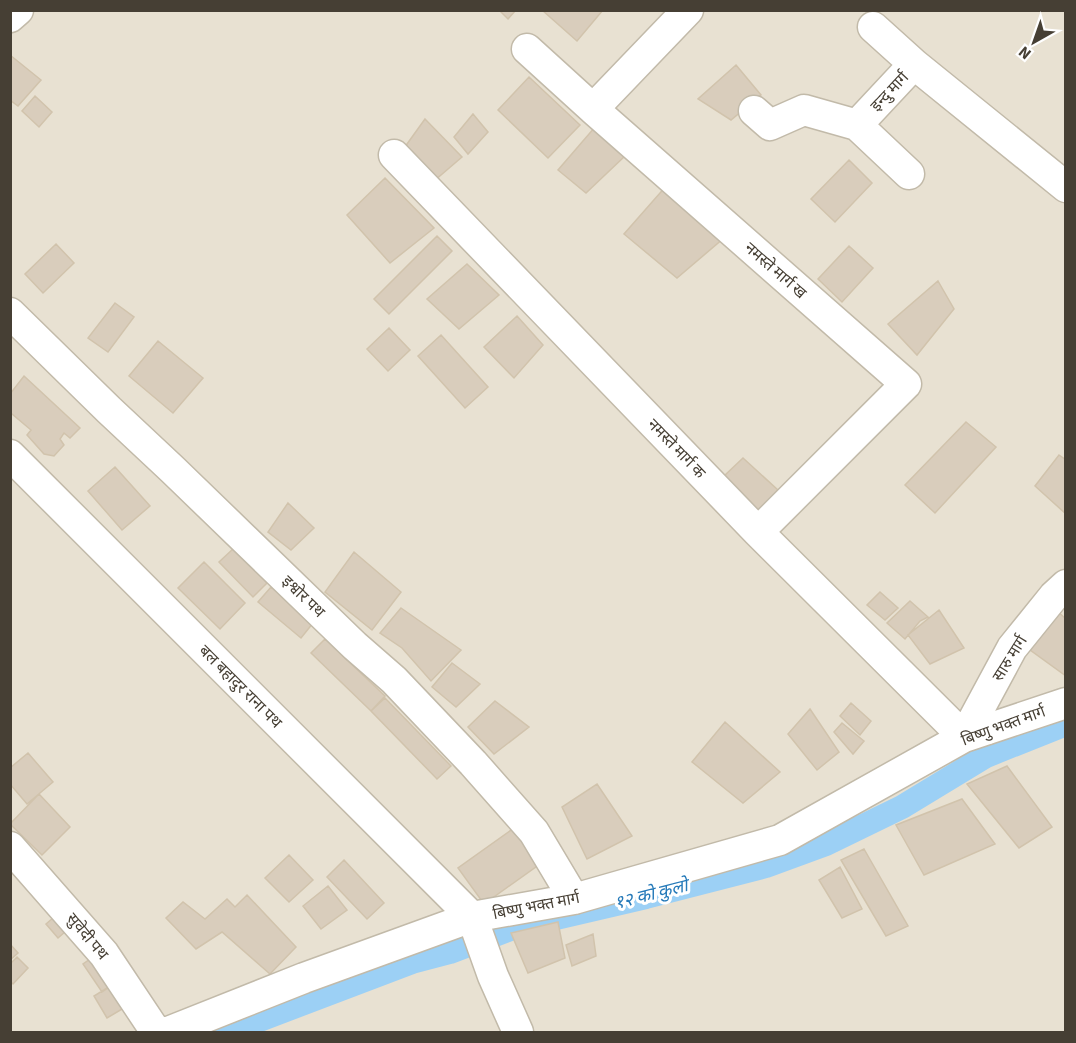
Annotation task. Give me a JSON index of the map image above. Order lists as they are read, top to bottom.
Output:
{
  "streets": {
    "street": [
      "इन्दु मार्ग",
      "नमस्ते मार्ग ख",
      "नमस्ते मार्ग क",
      "इश्वोर पथ",
      "सारु मार्ग",
      "बल बहादुर राना पथ",
      "बिष्णु भक्त मार्ग",
      "सुवेदी पथ"
    ]
  },
  "crossings": [
    ["नमस्ते मार्ग ख", "नमस्ते मार्ग क"],
    ["नमस्ते मार्ग क", "सारु मार्ग"],
    ["नमस्ते मार्ग क", "बिष्णु भक्त मार्ग"],
    ["इश्वोर पथ", "बिष्णु भक्त मार्ग"],
    ["सारु मार्ग", "बिष्णु भक्त मार्ग"],
    ["बल बहादुर राना पथ", "बिष्णु भक्त मार्ग"]
  ],
  "water": ["१२ को कुलो"],
  "north": "bottom left"
}
